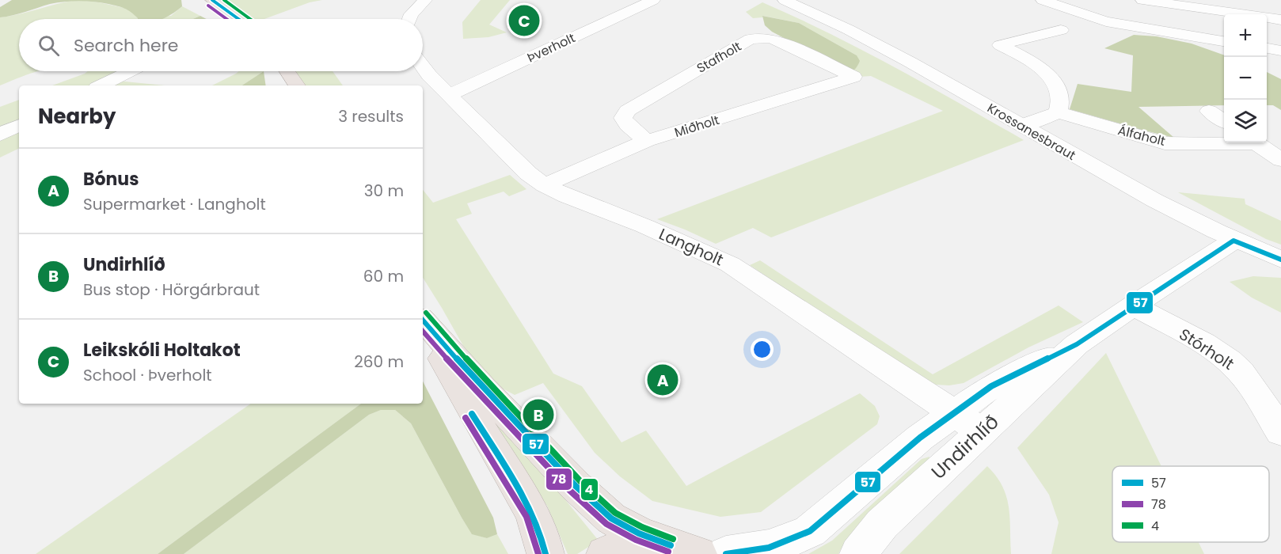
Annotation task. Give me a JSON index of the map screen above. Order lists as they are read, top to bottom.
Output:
{
  "streets": {
    "street": [
      "Þverholt",
      "Stafholt",
      "Miðholt",
      "Krossanesbraut",
      "Álfaholt",
      "Langholt",
      "Stórholt",
      "Undirhlíð"
    ]
  },
  "crossings": [
    ["Þverholt", "Langholt"],
    ["Stafholt", "Miðholt"],
    ["Miðholt", "Langholt"],
    ["Krossanesbraut", "Undirhlíð"],
    ["Langholt", "Undirhlíð"],
    ["Stórholt", "Undirhlíð"]
  ],
  "lines": ["transit line 57", "transit line 4", "transit line 78"],
  "legend": ["57", "78", "4"],
  "page": {
    "pins": ["C", "A", "B"],
    "map_buttons": ["+", "−"],
    "search": "Search here",
    "heading": ["Nearby", "3 results"],
    "list": [
      {
        "mark": "A",
        "name": "Bónus",
        "note": "Supermarket · Langholt",
        "value": "30 m"
      },
      {
        "mark": "B",
        "name": "Undirhlíð",
        "note": "Bus stop · Hörgárbraut",
        "value": "60 m"
      },
      {
        "mark": "C",
        "name": "Leikskóli Holtakot",
        "note": "School · Þverholt",
        "value": "260 m"
      }
    ]
  }
}
